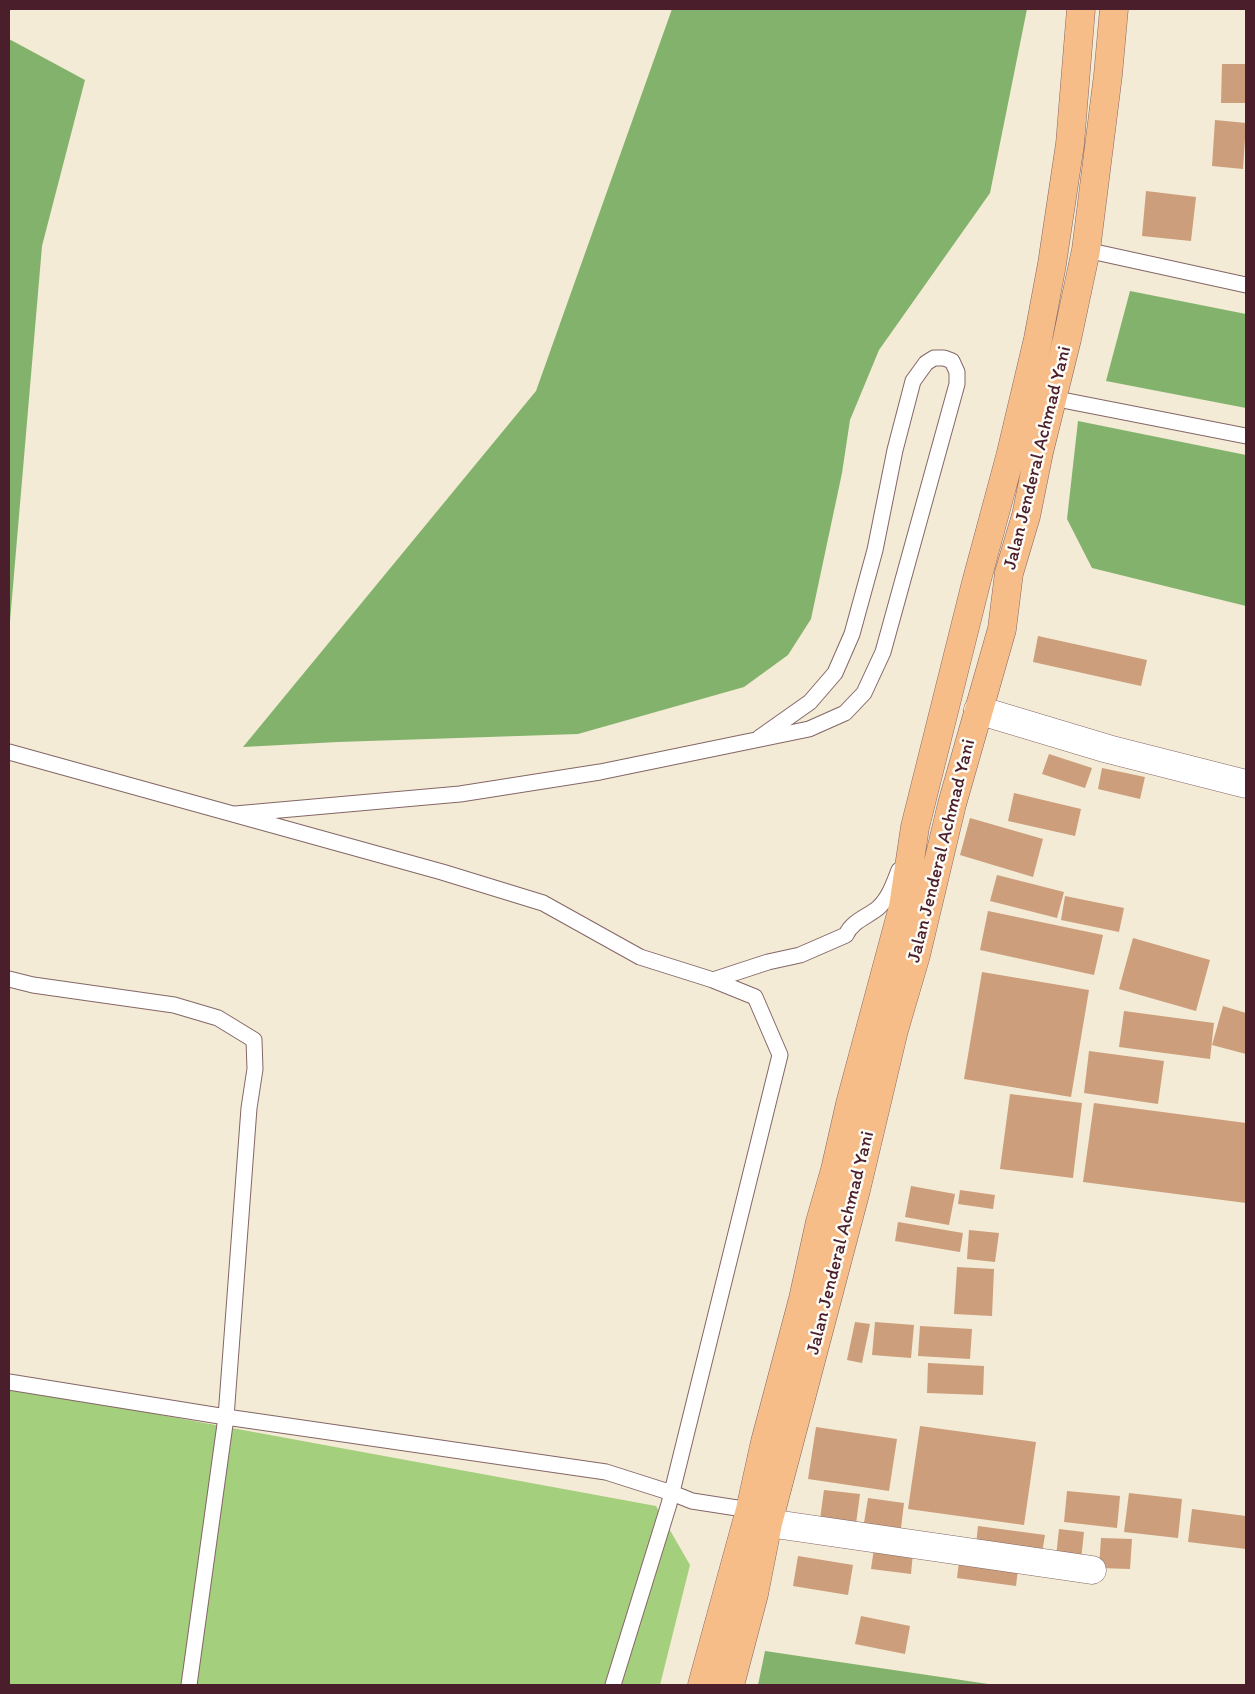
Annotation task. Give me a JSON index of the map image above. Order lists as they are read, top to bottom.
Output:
{
  "streets": {
    "highway": ["Jalan Jenderal Achmad Yani"]
  }
}
